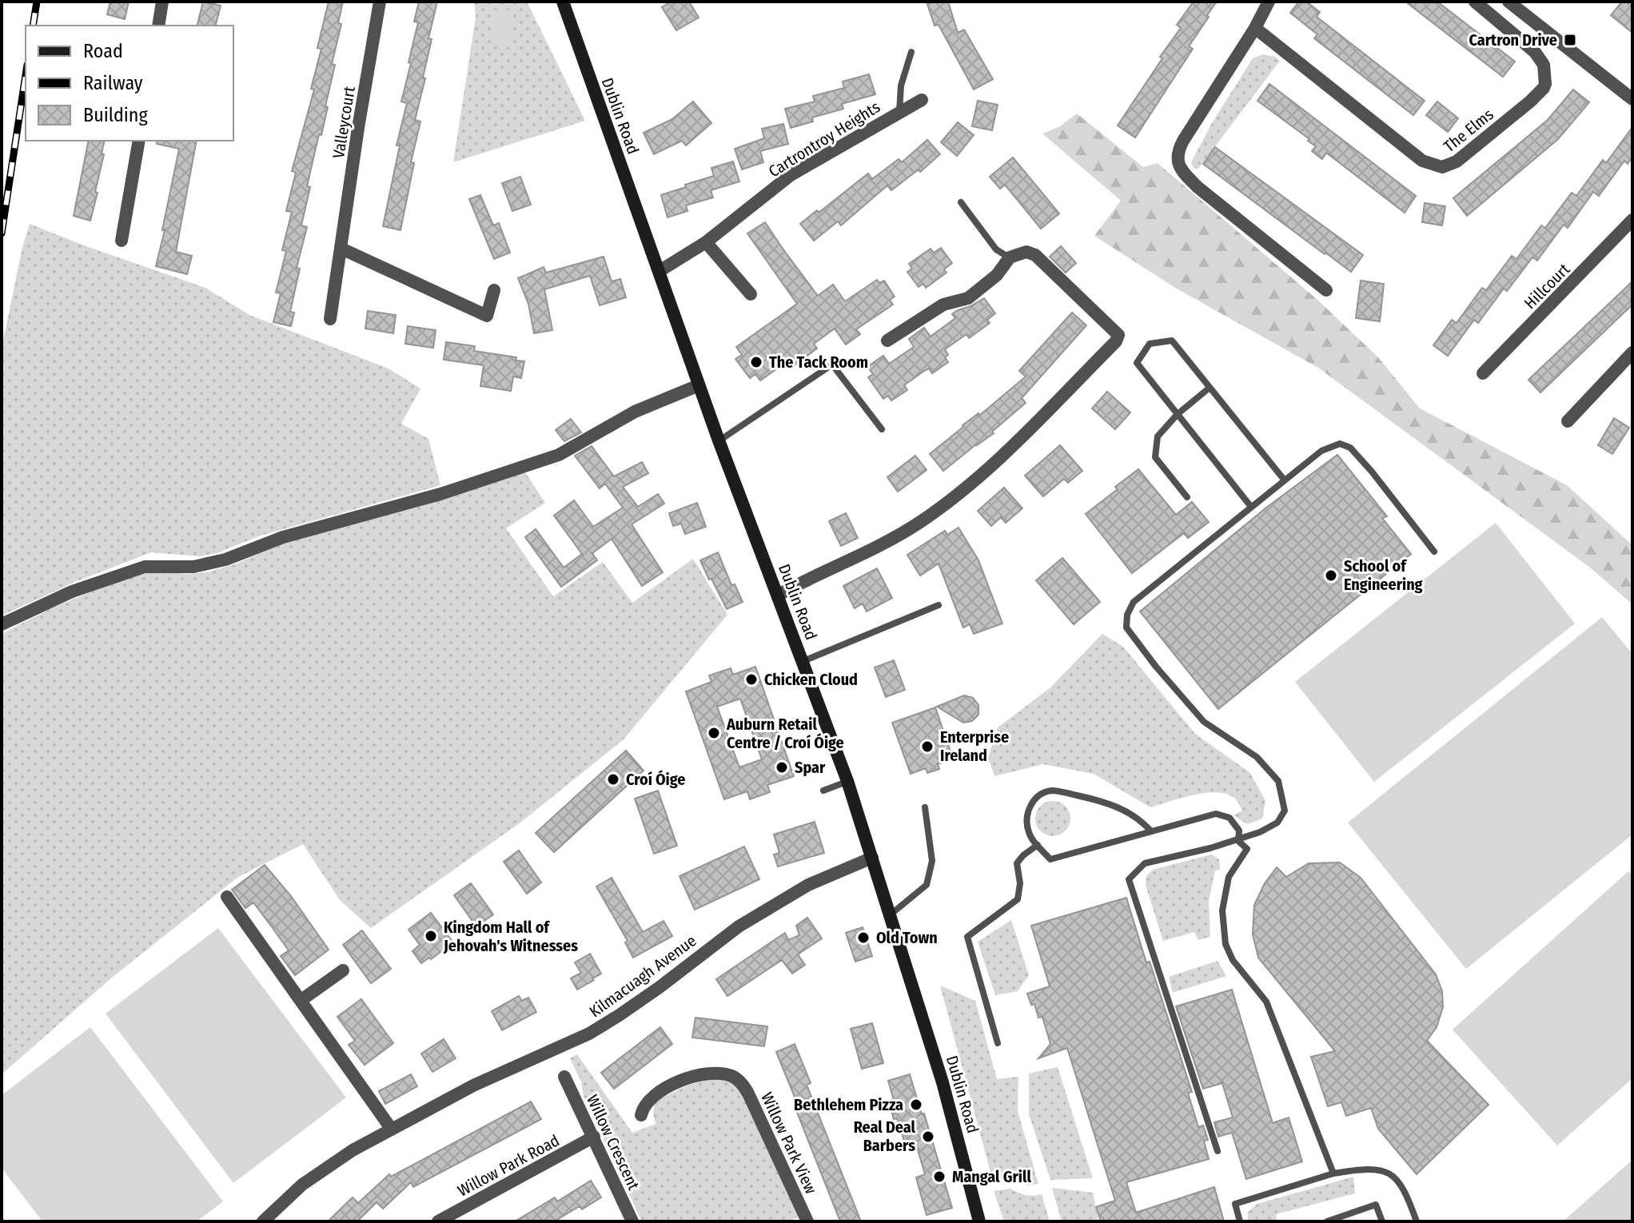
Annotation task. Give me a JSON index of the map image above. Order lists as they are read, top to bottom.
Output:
{
  "streets": {
    "main road": ["Dublin Road"],
    "street": [
      "Valleycourt",
      "The Elms",
      "Cartrontroy Heights",
      "Hillcourt",
      "Kilmacuagh Avenue",
      "Willow Crescent",
      "Willow Park View",
      "Willow Park Road"
    ]
  },
  "crossings": [
    ["Dublin Road", "Cartrontroy Heights"],
    ["Dublin Road", "Kilmacuagh Avenue"],
    ["Willow Crescent", "Willow Park Road"]
  ],
  "places": {
    "transit": ["Cartron Drive"],
    "other": [
      "The Tack Room",
      "School of Engineering",
      "Chicken Cloud",
      "Auburn Retail Centre / Croí Óige",
      "Enterprise Ireland",
      "Spar",
      "Croí Óige",
      "Kingdom Hall of Jehovah's Witnesses",
      "Old Town",
      "Bethlehem Pizza",
      "Real Deal Barbers",
      "Mangal Grill"
    ]
  },
  "legend": ["Road", "Railway", "Building"]
}
